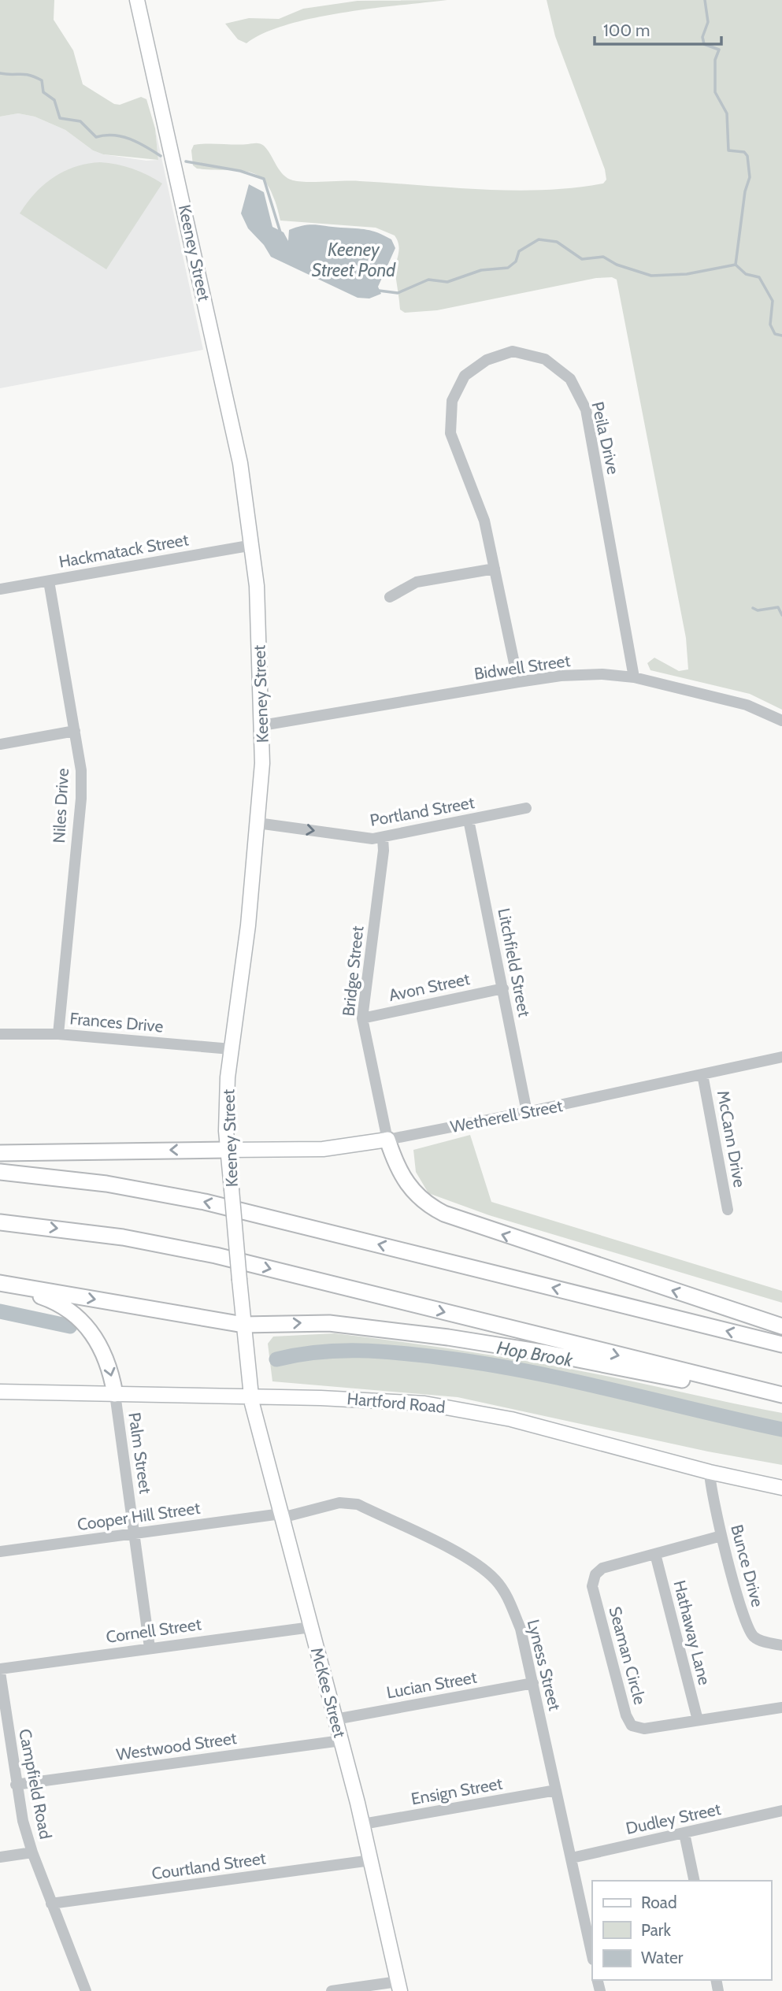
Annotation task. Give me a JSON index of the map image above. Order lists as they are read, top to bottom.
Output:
{
  "streets": {
    "main road": [
      "Keeney Street",
      "Wetherell Street",
      "Hartford Road",
      "McKee Street"
    ],
    "street": [
      "Peila Drive",
      "Hackmatack Street",
      "Bidwell Street",
      "Niles Drive",
      "Portland Street",
      "Litchfield Street",
      "Bridge Street",
      "Avon Street",
      "Frances Drive",
      "McCann Drive",
      "Palm Street",
      "Cooper Hill Street",
      "Bunce Drive",
      "Cornell Street",
      "Hathaway Lane",
      "Seaman Circle",
      "Lyness Street",
      "Lucian Street",
      "Westwood Street",
      "Campfield Road",
      "Ensign Street",
      "Dudley Street",
      "Courtland Street"
    ]
  },
  "crossings": [
    ["Keeney Street", "Hackmatack Street"],
    ["Keeney Street", "Bidwell Street"],
    ["Keeney Street", "Portland Street"],
    ["Keeney Street", "Frances Drive"],
    ["Keeney Street", "Wetherell Street"],
    ["Keeney Street", "Hartford Road"],
    ["Keeney Street", "McKee Street"],
    ["Peila Drive", "Bidwell Street"],
    ["Hackmatack Street", "Niles Drive"],
    ["Niles Drive", "Frances Drive"],
    ["Portland Street", "Litchfield Street"],
    ["Portland Street", "Bridge Street"],
    ["Litchfield Street", "Avon Street"],
    ["Litchfield Street", "Wetherell Street"],
    ["Bridge Street", "Avon Street"],
    ["Bridge Street", "Wetherell Street"],
    ["Wetherell Street", "McCann Drive"],
    ["Hartford Road", "Palm Street"],
    ["Hartford Road", "Bunce Drive"],
    ["Hartford Road", "McKee Street"],
    ["Palm Street", "Cooper Hill Street"],
    ["Palm Street", "Cornell Street"],
    ["Cooper Hill Street", "Lyness Street"],
    ["Cooper Hill Street", "McKee Street"],
    ["Bunce Drive", "Seaman Circle"],
    ["Cornell Street", "McKee Street"],
    ["Cornell Street", "Campfield Road"],
    ["Hathaway Lane", "Seaman Circle"],
    ["Lyness Street", "Lucian Street"],
    ["Lyness Street", "McKee Street"],
    ["Lyness Street", "Ensign Street"],
    ["Lyness Street", "Dudley Street"],
    ["Lucian Street", "McKee Street"],
    ["McKee Street", "Westwood Street"],
    ["McKee Street", "Ensign Street"],
    ["McKee Street", "Courtland Street"],
    ["Westwood Street", "Campfield Road"],
    ["Campfield Road", "Courtland Street"]
  ],
  "one_way": ["Portland Street"],
  "water": ["Keeney Street Pond", "Hop Brook"],
  "legend": ["Road", "Park", "Water"],
  "scale_bar": "100 m"
}
